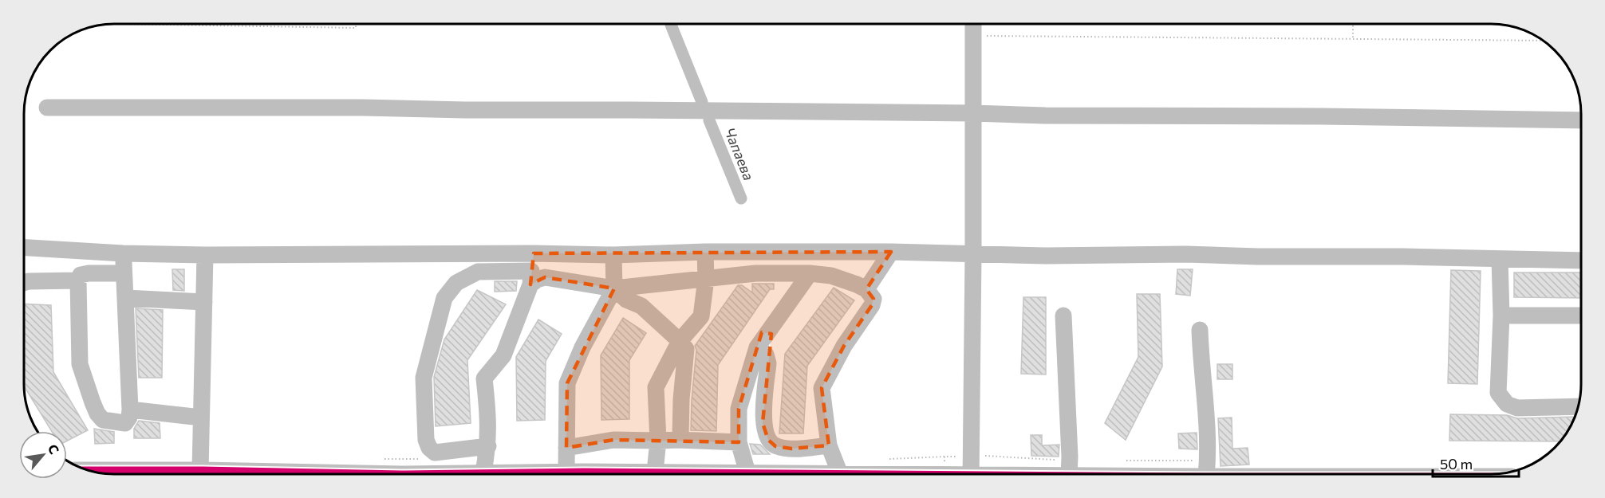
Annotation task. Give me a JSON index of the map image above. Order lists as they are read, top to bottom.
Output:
{
  "water": ["Чапаева"],
  "scale_bar": "50 m",
  "north": "top right"
}
